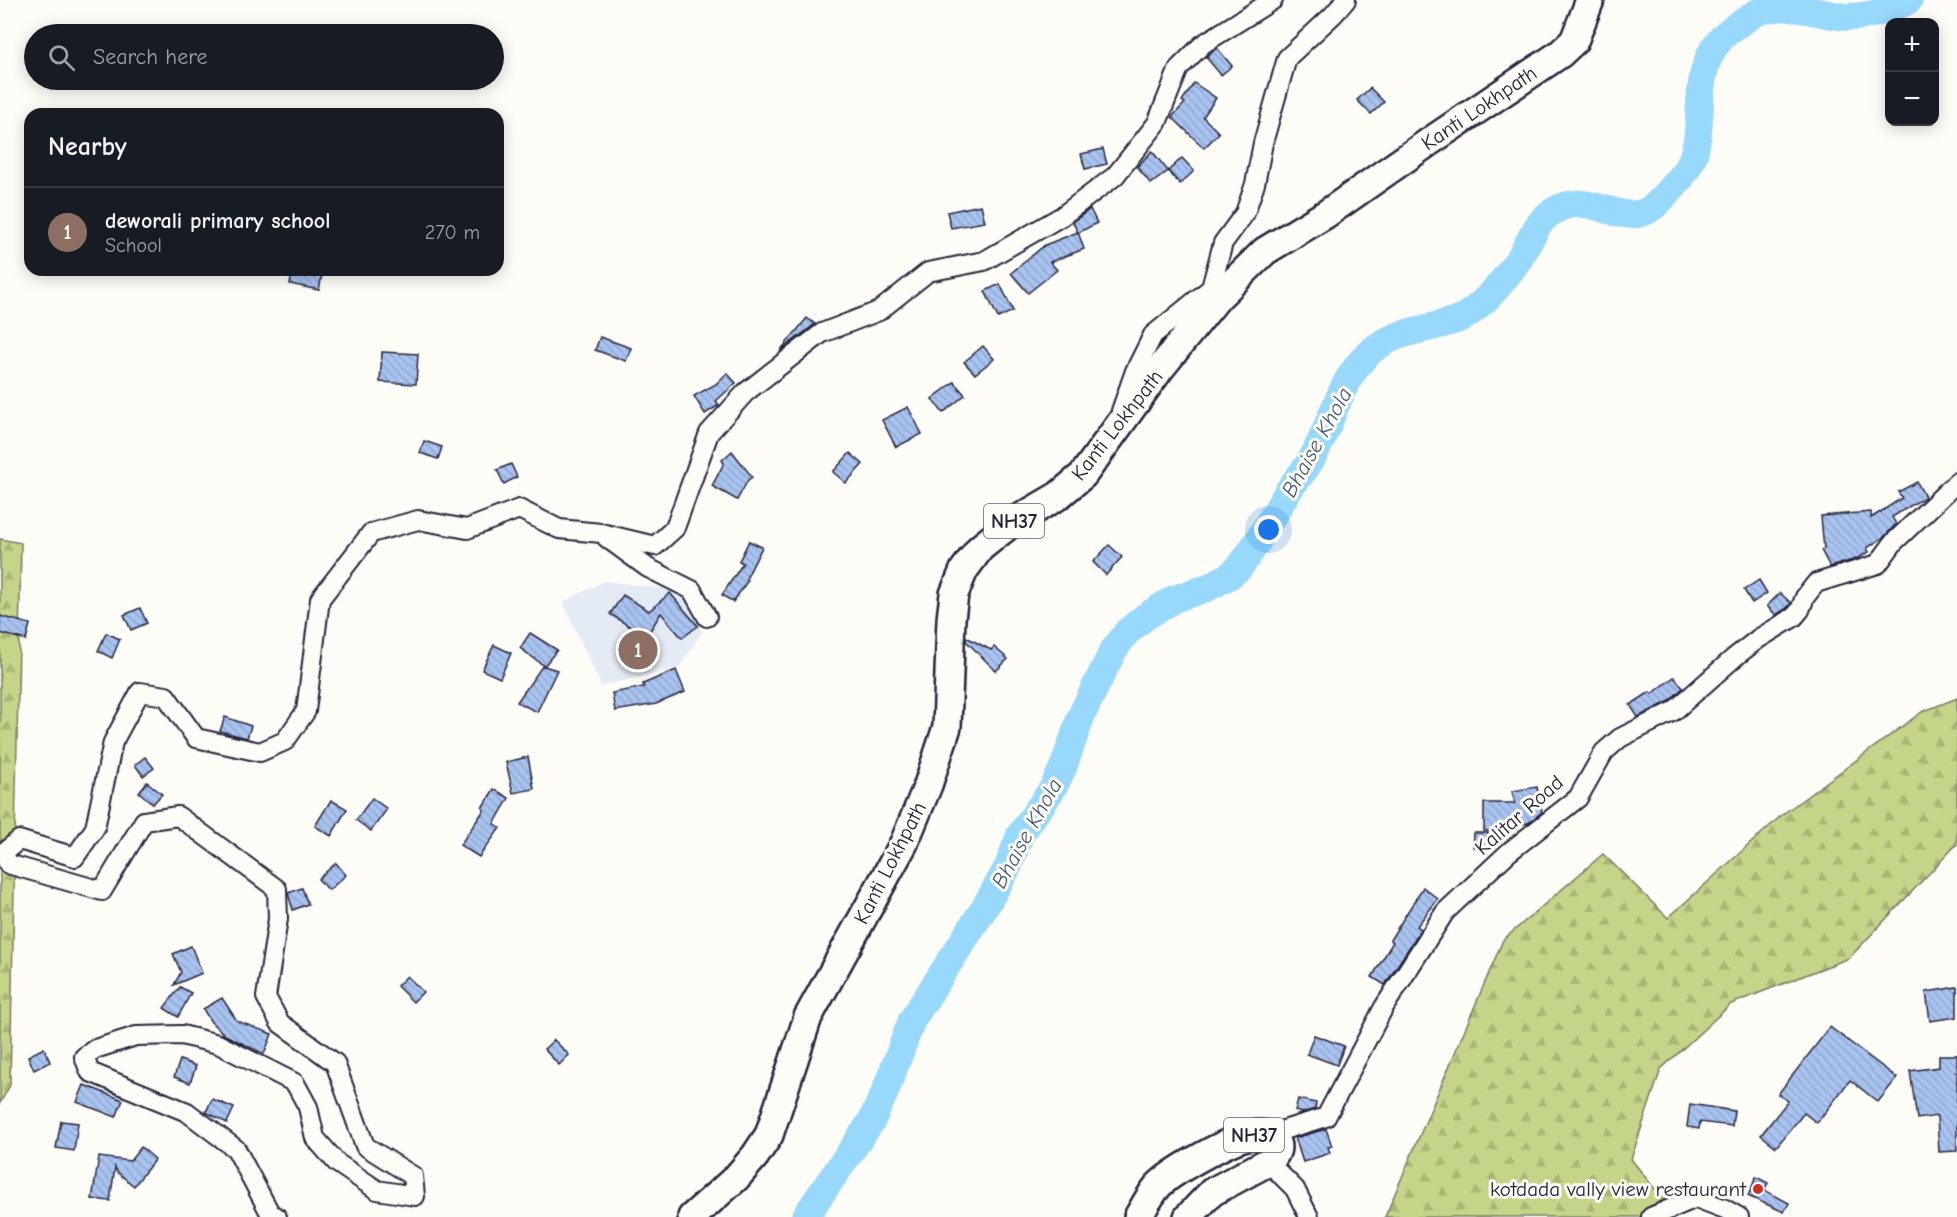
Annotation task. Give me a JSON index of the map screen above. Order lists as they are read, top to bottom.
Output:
{
  "streets": {
    "main road": ["Kanti Lokhpath", "NH37"],
    "street": ["Kalitar Road"]
  },
  "crossings": [
    ["NH37", "Kalitar Road"]
  ],
  "water": ["Bhaise Khola"],
  "places": ["kotdada vally view restaurant"],
  "page": {
    "map_buttons": ["+", "−"],
    "search": "Search here",
    "heading": "Nearby",
    "list": [
      {
        "mark": "1",
        "name": "deworali primary school",
        "note": "School",
        "value": "270 m"
      }
    ],
    "pins": "1"
  }
}
